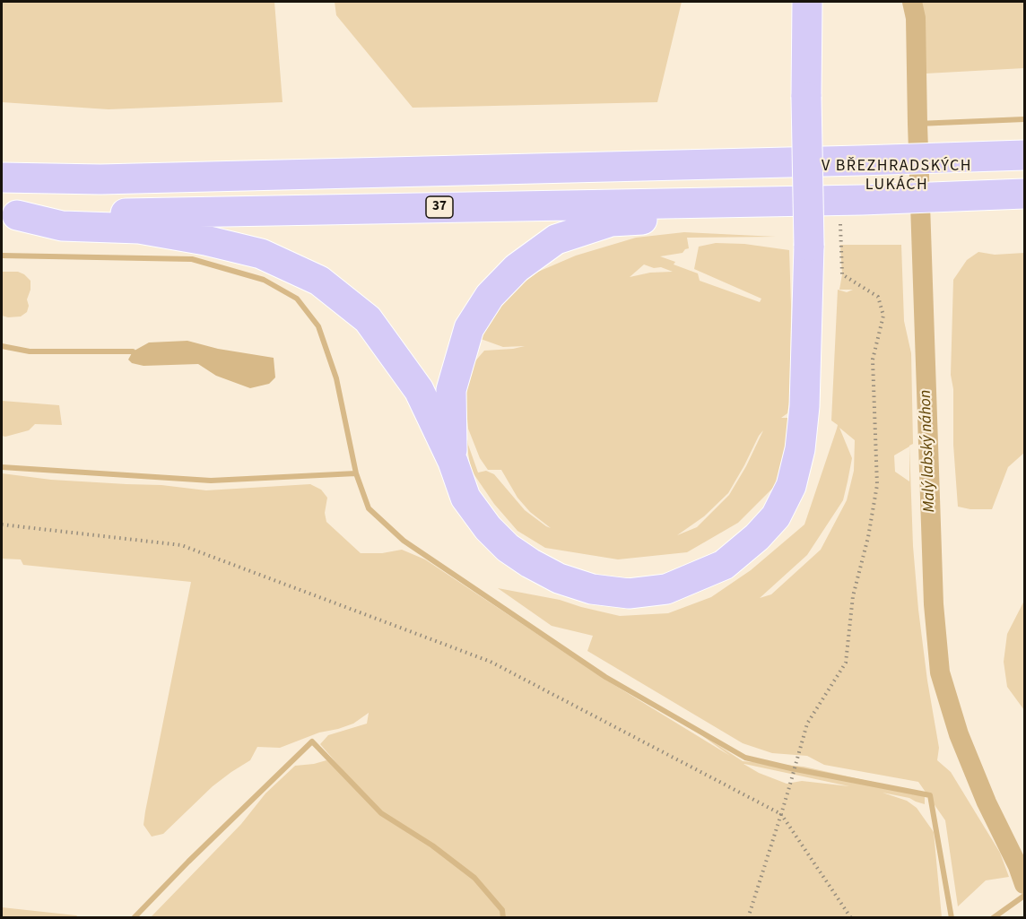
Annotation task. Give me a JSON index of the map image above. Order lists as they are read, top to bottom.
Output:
{
  "streets": {
    "main road": ["37"]
  },
  "districts": ["V BŘEZHRADSKÝCH LUKÁCH"],
  "water": ["Malý labský náhon"]
}
